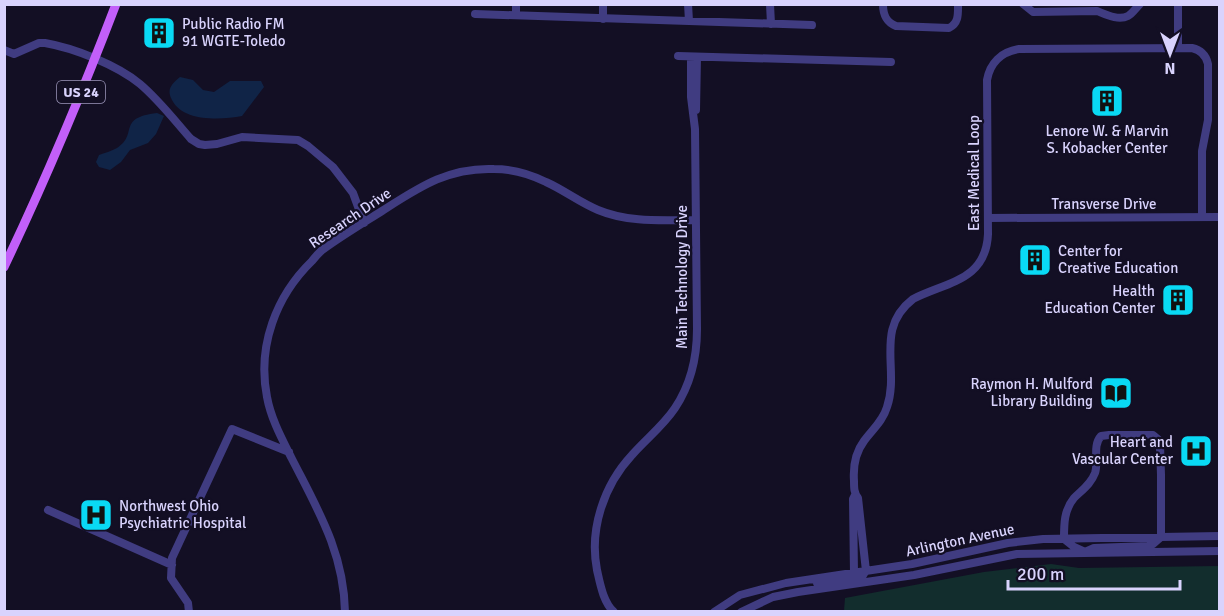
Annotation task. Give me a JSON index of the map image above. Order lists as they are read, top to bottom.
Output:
{
  "streets": {
    "main road": ["US 24"],
    "street": [
      "East Medical Loop",
      "Transverse Drive",
      "Research Drive",
      "Main Technology Drive",
      "Arlington Avenue"
    ]
  },
  "crossings": [
    ["East Medical Loop", "Transverse Drive"],
    ["East Medical Loop", "Arlington Avenue"],
    ["Research Drive", "Main Technology Drive"]
  ],
  "places": {
    "building": [
      "Public Radio FM 91 WGTE-Toledo",
      "Lenore W. & Marvin S. Kobacker Center",
      "Center for Creative Education",
      "Health Education Center"
    ],
    "library": ["Raymon H. Mulford Library Building"],
    "hospital": ["Heart and Vascular Center", "Northwest Ohio Psychiatric Hospital"]
  },
  "scale_bar": "200 m",
  "north": "bottom"
}
